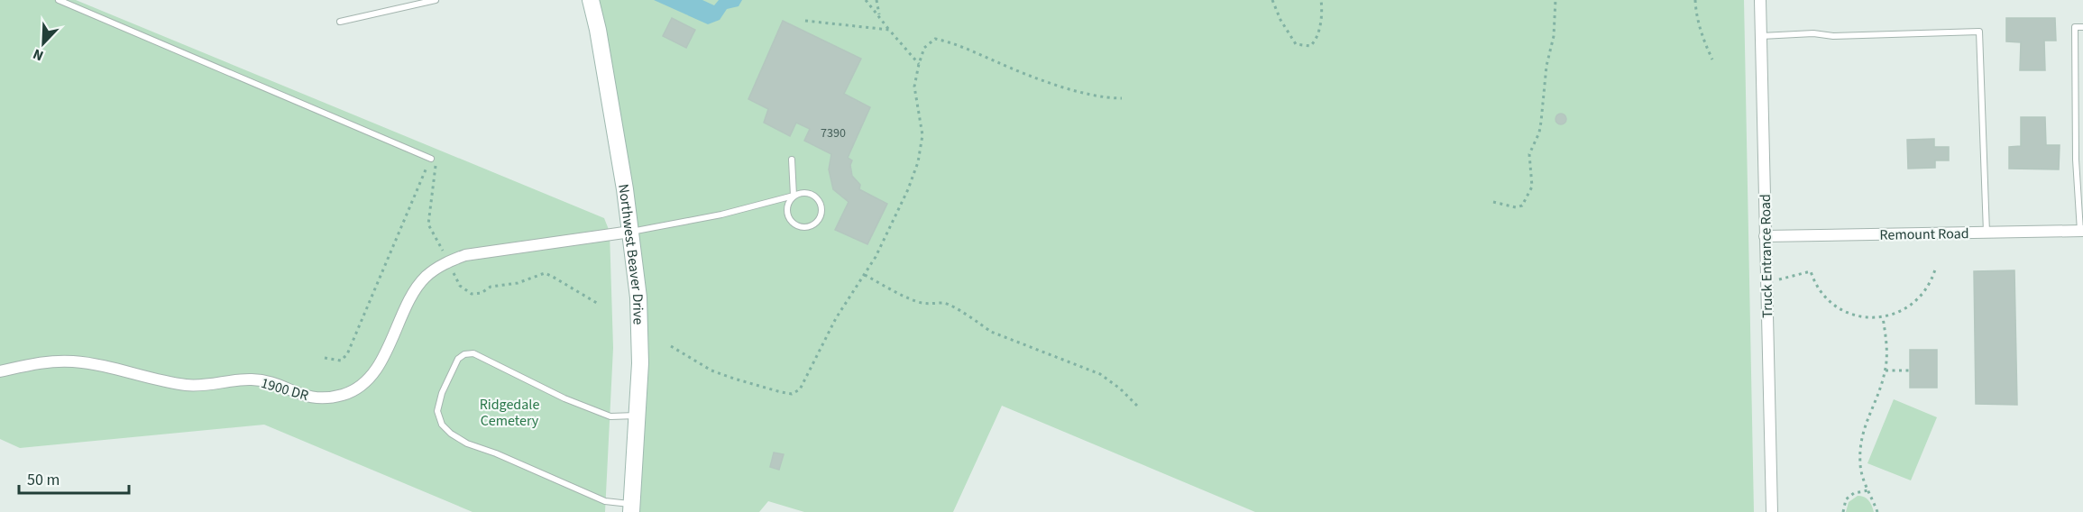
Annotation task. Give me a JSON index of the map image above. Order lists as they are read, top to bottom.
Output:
{
  "streets": {
    "main road": ["Northwest Beaver Drive"],
    "street": ["Remount Road", "Truck Entrance Road", "1900 DR"]
  },
  "crossings": [
    ["Remount Road", "Truck Entrance Road"],
    ["Northwest Beaver Drive", "1900 DR"]
  ],
  "parks": ["Ridgedale Cemetery"],
  "house_numbers": ["7390"],
  "scale_bar": "50 m",
  "north": "bottom left"
}
